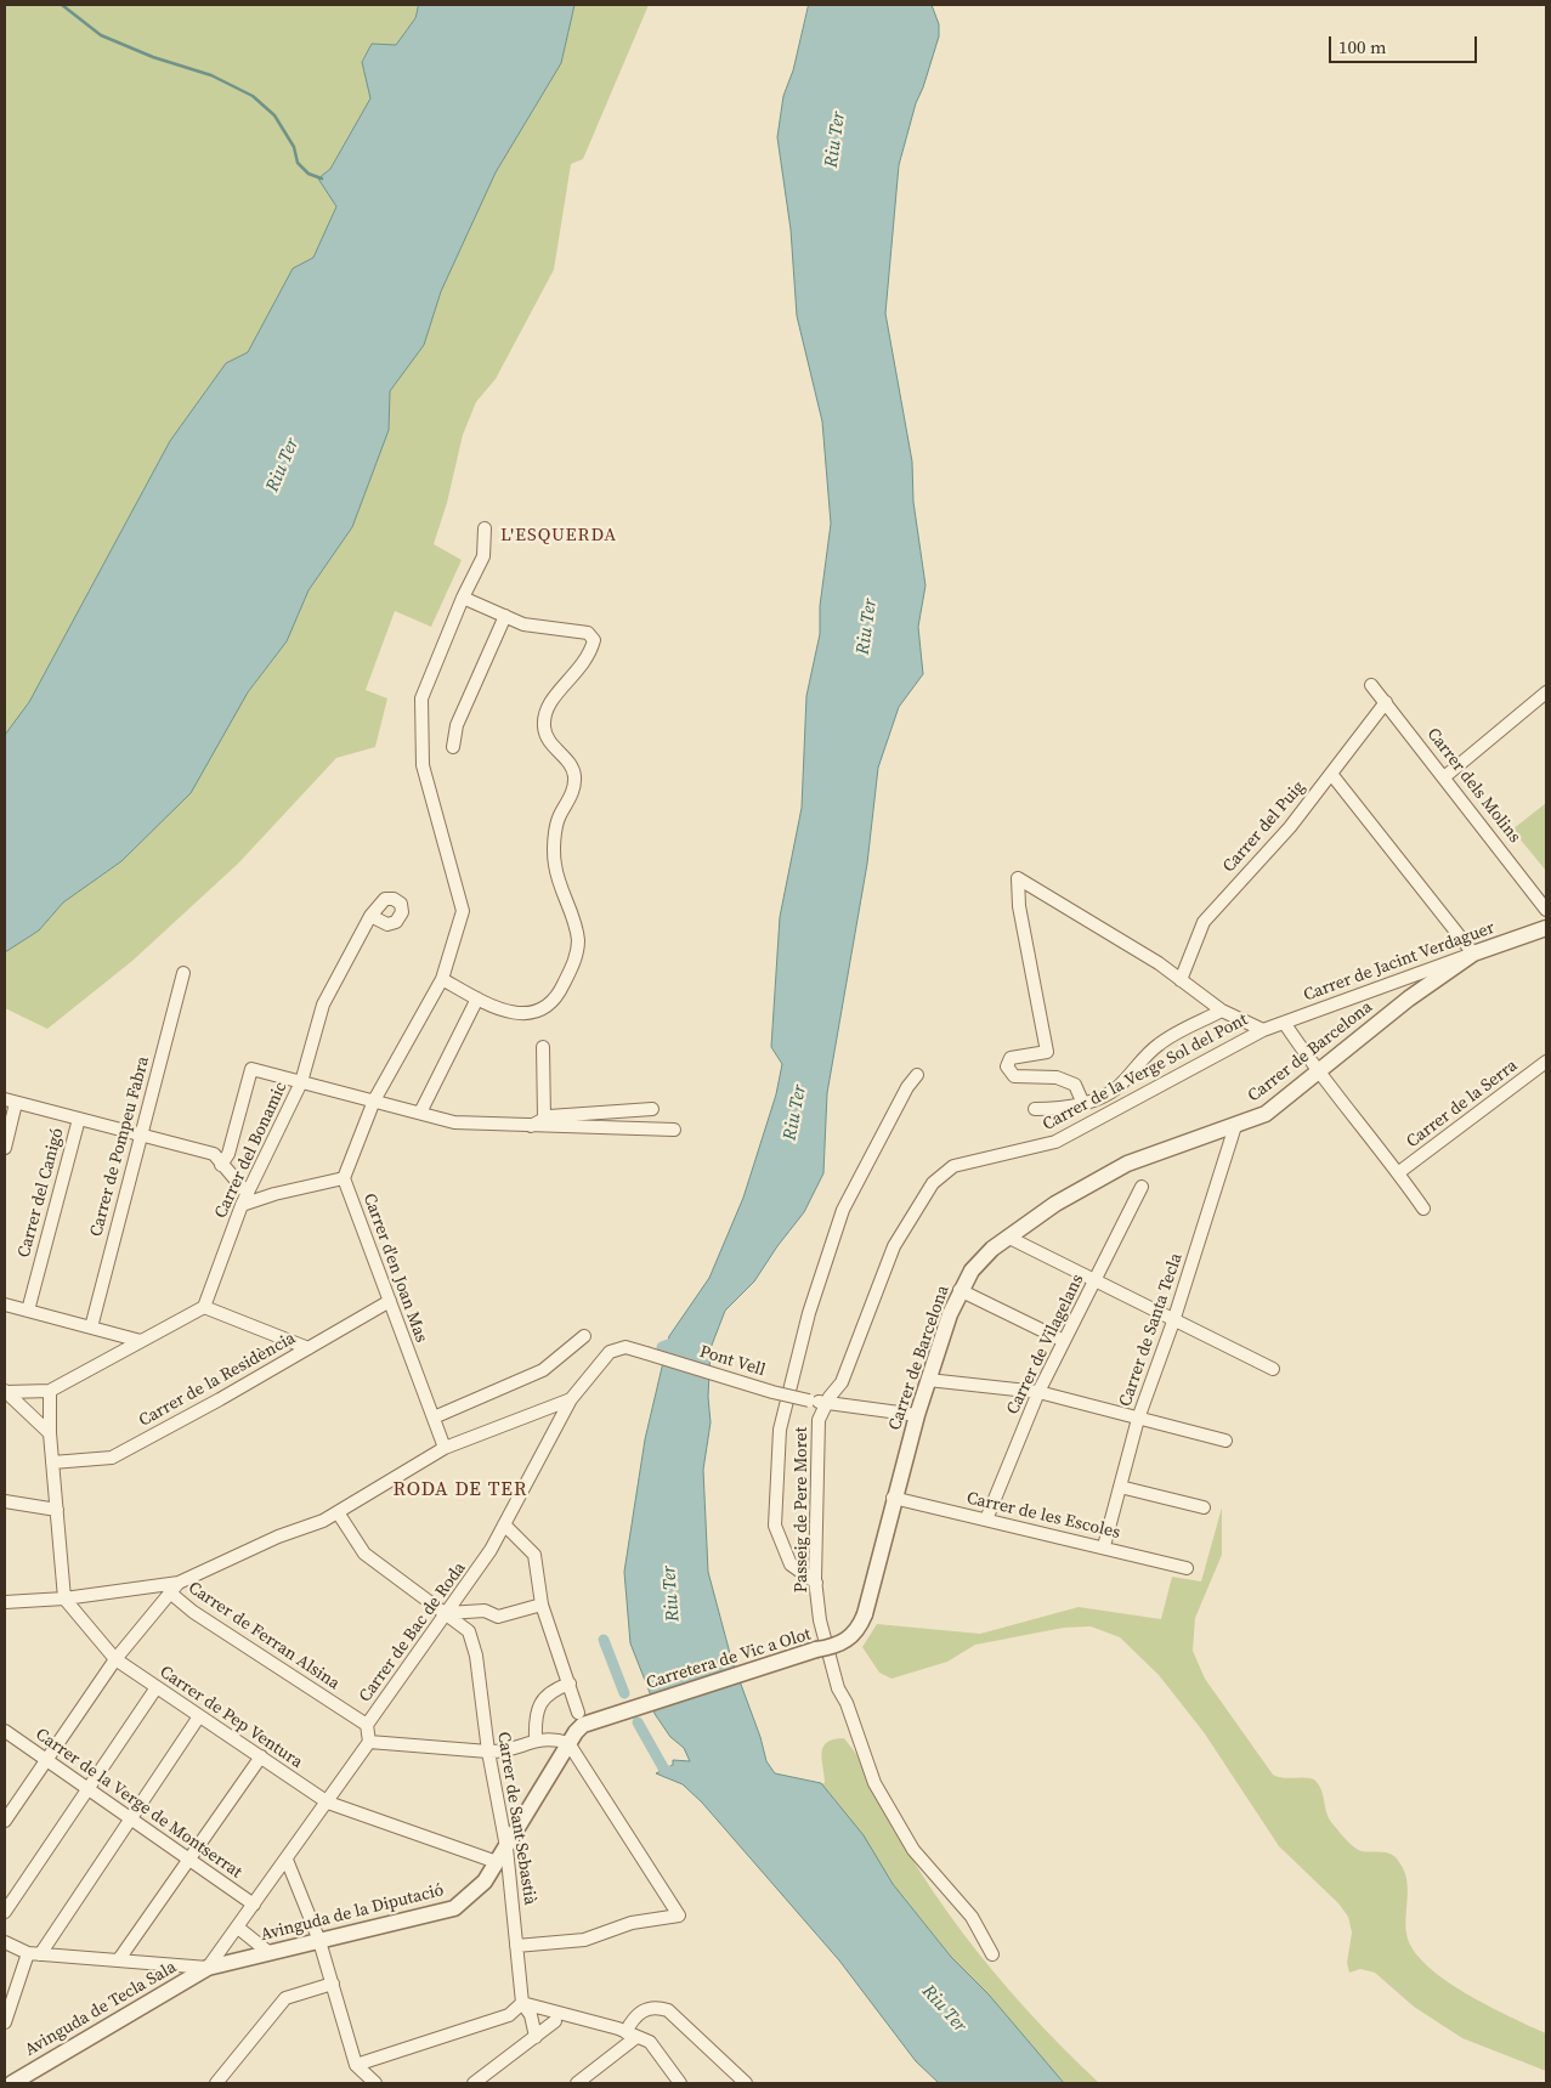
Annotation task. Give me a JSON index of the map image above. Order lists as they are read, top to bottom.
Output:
{
  "streets": {
    "street": [
      "Carrer dels Molins",
      "Carrer del Puig",
      "Carrer de Jacint Verdaguer",
      "Carrer de Barcelona",
      "Carrer de la Verge Sol del Pont",
      "Carrer de la Serra",
      "Carrer de Pompeu Fabra",
      "Carrer del Bonamic",
      "Carrer del Canigó",
      "Carrer d'en Joan Mas",
      "Carrer de Santa Tecla",
      "Carrer de Vilagelans",
      "Pont Vell",
      "Carrer de la Residència",
      "Passeig de Pere Moret",
      "Carrer de les Escoles",
      "Carrer de Bac de Roda",
      "Carrer de Ferran Alsina",
      "Carretera de Vic a Olot",
      "Carrer de Pep Ventura",
      "Carrer de la Verge de Montserrat",
      "Carrer de Sant Sebastià",
      "Avinguda de la Diputació",
      "Avinguda de Tecla Sala"
    ]
  },
  "crossings": [
    ["Carrer dels Molins", "Carrer del Puig"],
    ["Carrer de Jacint Verdaguer", "Carrer de Barcelona"],
    ["Carrer de Jacint Verdaguer", "Carrer de la Verge Sol del Pont"],
    ["Carrer de Barcelona", "Carrer de Santa Tecla"],
    ["Carrer de Barcelona", "Pont Vell"],
    ["Carrer de Barcelona", "Carrer de les Escoles"],
    ["Carrer de Barcelona", "Carretera de Vic a Olot"],
    ["Carrer de la Verge Sol del Pont", "Pont Vell"],
    ["Carrer de la Verge Sol del Pont", "Passeig de Pere Moret"],
    ["Carrer d'en Joan Mas", "Carrer de la Residència"],
    ["Carrer de Santa Tecla", "Carrer de les Escoles"],
    ["Carrer de Vilagelans", "Carrer de les Escoles"],
    ["Pont Vell", "Passeig de Pere Moret"],
    ["Pont Vell", "Carrer de Bac de Roda"],
    ["Carrer de Bac de Roda", "Carrer de Ferran Alsina"],
    ["Carrer de Bac de Roda", "Carrer de Sant Sebastià"],
    ["Carretera de Vic a Olot", "Avinguda de la Diputació"],
    ["Carrer de Pep Ventura", "Avinguda de la Diputació"],
    ["Carrer de Sant Sebastià", "Avinguda de la Diputació"],
    ["Avinguda de la Diputació", "Avinguda de Tecla Sala"]
  ],
  "districts": ["L'ESQUERDA", "RODA DE TER"],
  "water": ["Riu Ter"],
  "scale_bar": "100 m"
}
